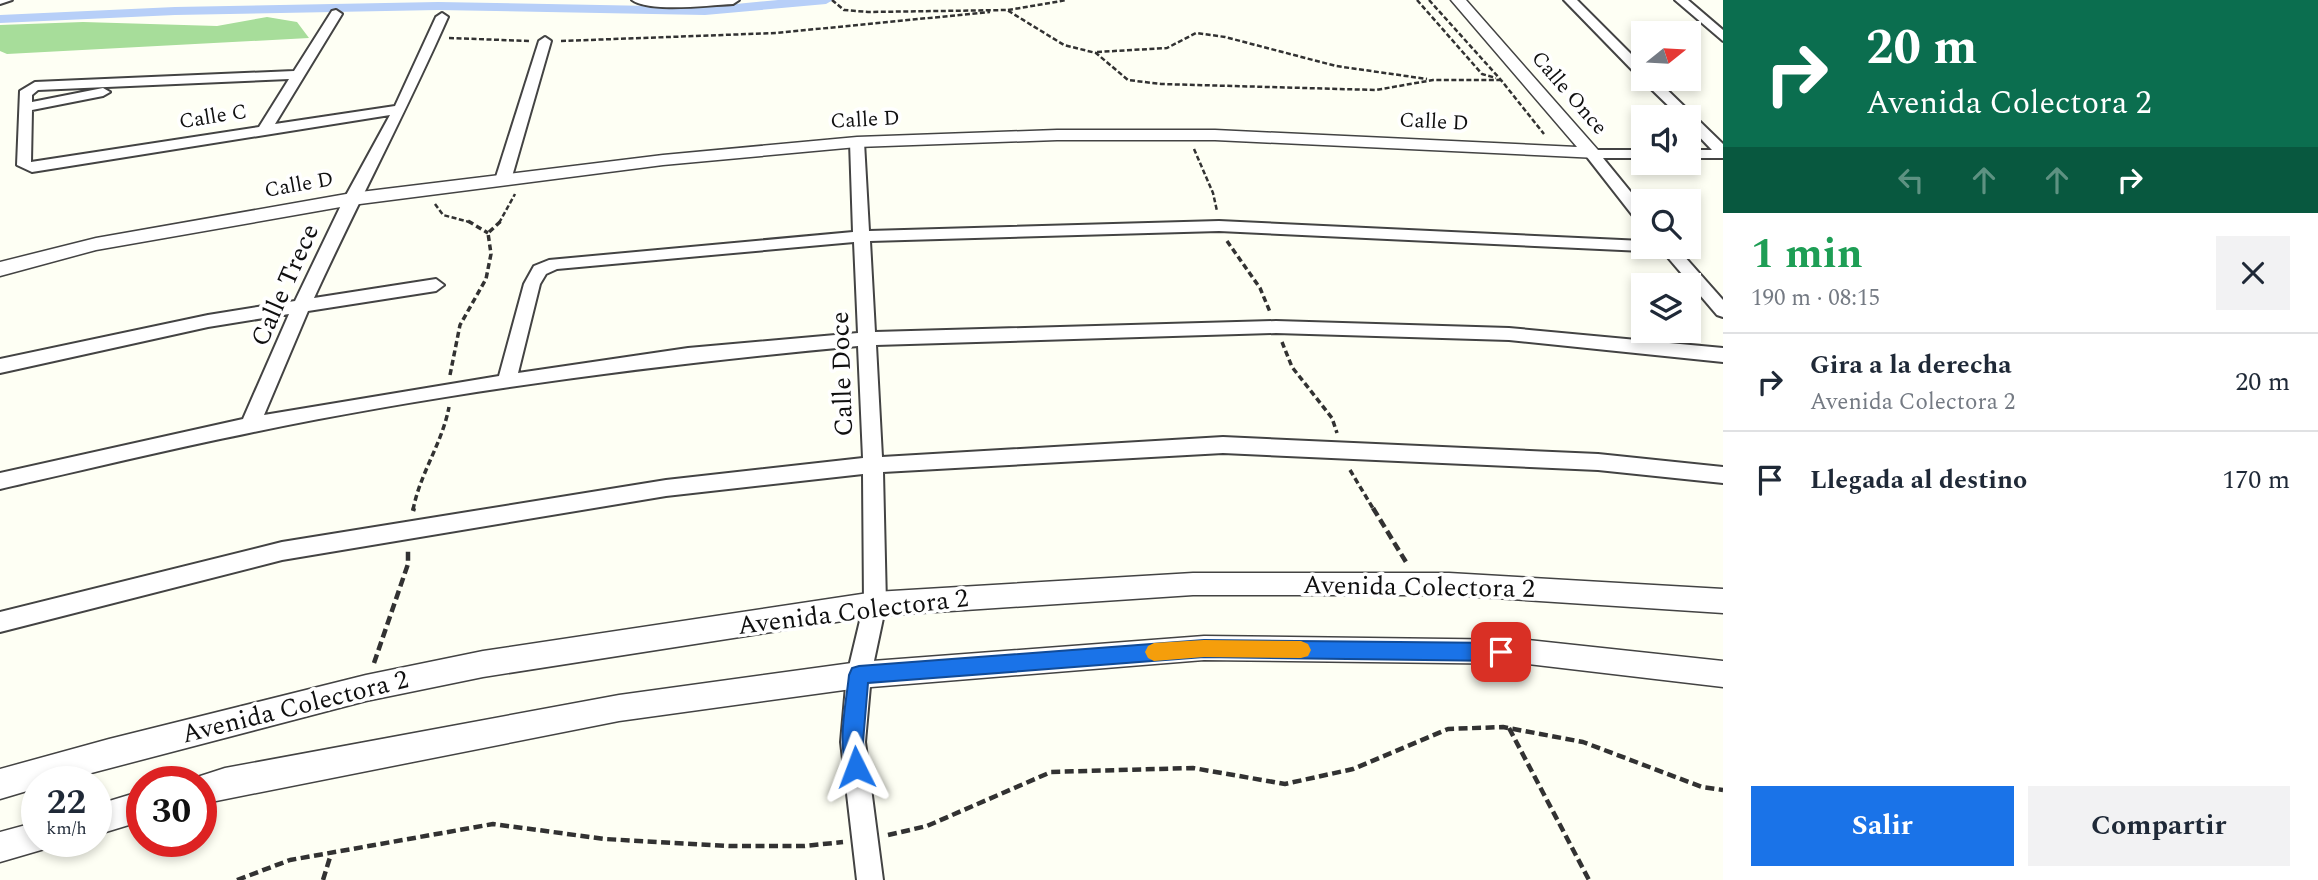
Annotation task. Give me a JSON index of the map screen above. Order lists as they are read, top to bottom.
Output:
{
  "streets": {
    "street": [
      "Calle Once",
      "Calle C",
      "Calle D",
      "Calle Trece",
      "Calle Doce",
      "Avenida Colectora 2"
    ]
  },
  "crossings": [
    ["Calle Once", "Calle D"],
    ["Calle C", "Calle Trece"],
    ["Calle D", "Calle Trece"],
    ["Calle D", "Calle Doce"],
    ["Calle Doce", "Avenida Colectora 2"]
  ],
  "north": "right",
  "page": {
    "turn": ["20 m", "Avenida Colectora 2"],
    "heading": ["1 min", "190 m · 08:15"],
    "list": [
      {
        "name": "Gira a la derecha",
        "note": "Avenida Colectora 2",
        "value": "20 m"
      },
      {
        "name": "Llegada al destino",
        "value": "170 m"
      }
    ],
    "speed": "22 km/h",
    "limit": "30",
    "buttons": ["Salir", "Compartir"]
  }
}
